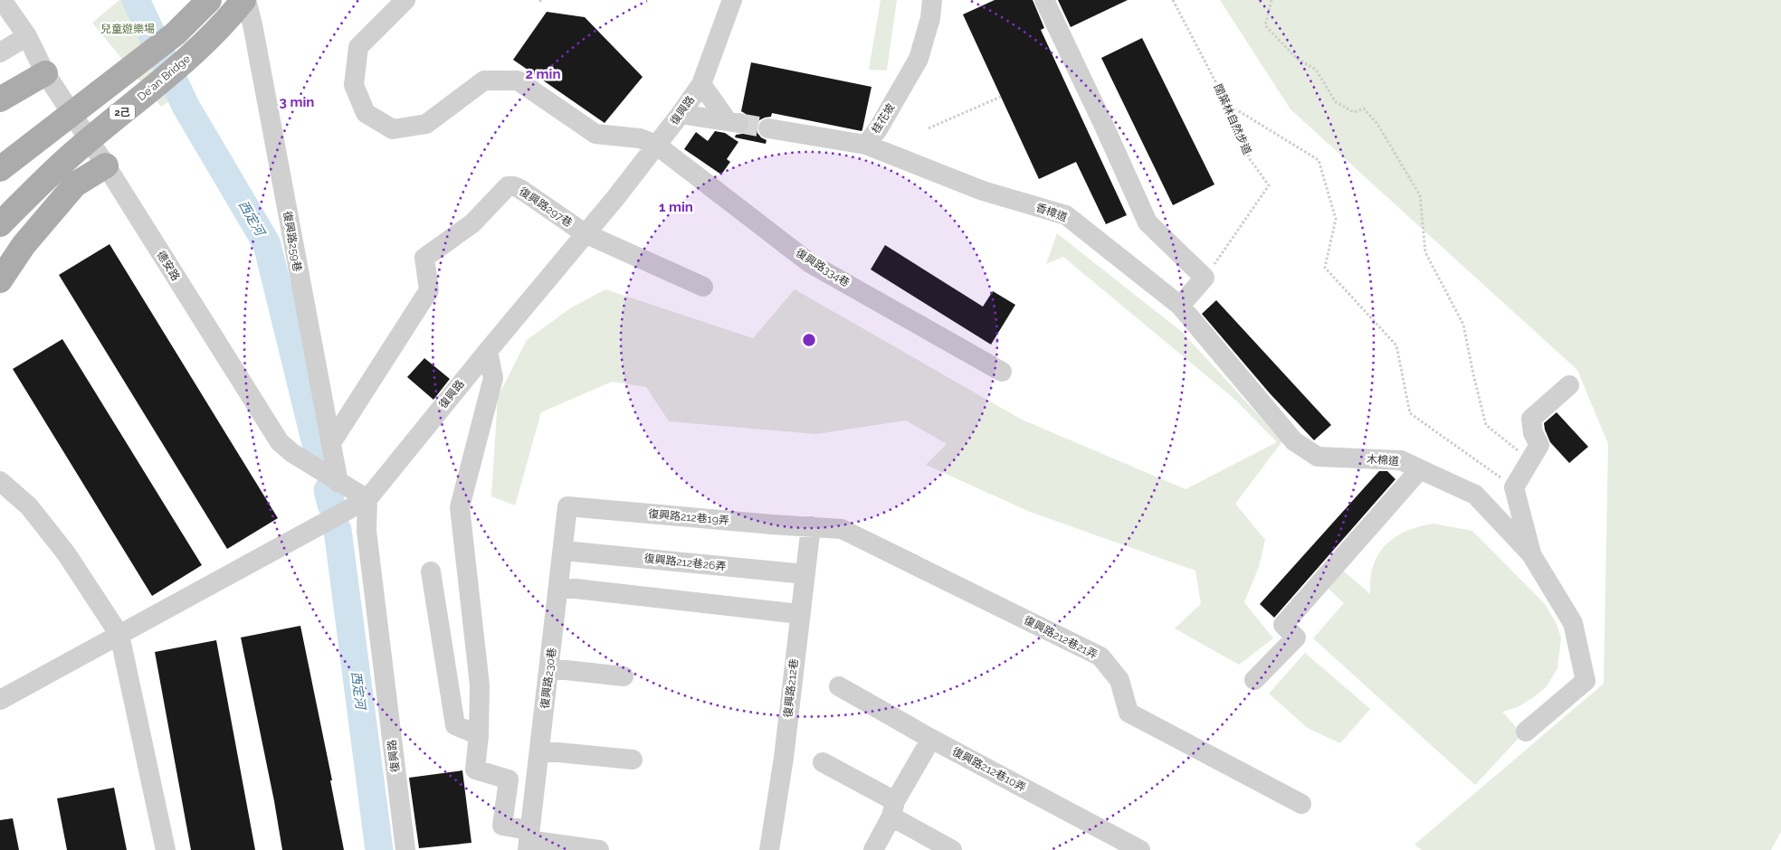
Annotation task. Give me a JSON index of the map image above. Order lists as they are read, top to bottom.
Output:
{
  "streets": {
    "main road": ["De'an Bridge", "2己"],
    "street": [
      "復興路",
      "桂花坡",
      "復興路297巷",
      "香樟道",
      "復興路259巷",
      "德安路",
      "復興路334巷",
      "木棉道",
      "復興路212巷19弄",
      "復興路212巷26弄",
      "復興路212巷21弄",
      "復興路230巷",
      "復興路212巷",
      "復興路212巷10弄"
    ],
    "path": ["闊葉林自然步道"]
  },
  "crossings": [
    ["De'an Bridge", "復興路259巷"],
    ["復興路", "復興路297巷"],
    ["復興路", "德安路"],
    ["復興路", "復興路334巷"],
    ["桂花坡", "香樟道"],
    ["復興路297巷", "復興路259巷"],
    ["香樟道", "木棉道"],
    ["復興路259巷", "德安路"],
    ["復興路212巷19弄", "復興路212巷21弄"],
    ["復興路212巷19弄", "復興路230巷"],
    ["復興路212巷19弄", "復興路212巷"],
    ["復興路212巷26弄", "復興路230巷"],
    ["復興路212巷26弄", "復興路212巷"],
    ["復興路212巷21弄", "復興路212巷"]
  ],
  "water": ["西定河"],
  "parks": ["兒童遊樂場"],
  "rings": ["2 min", "3 min", "1 min"]
}
